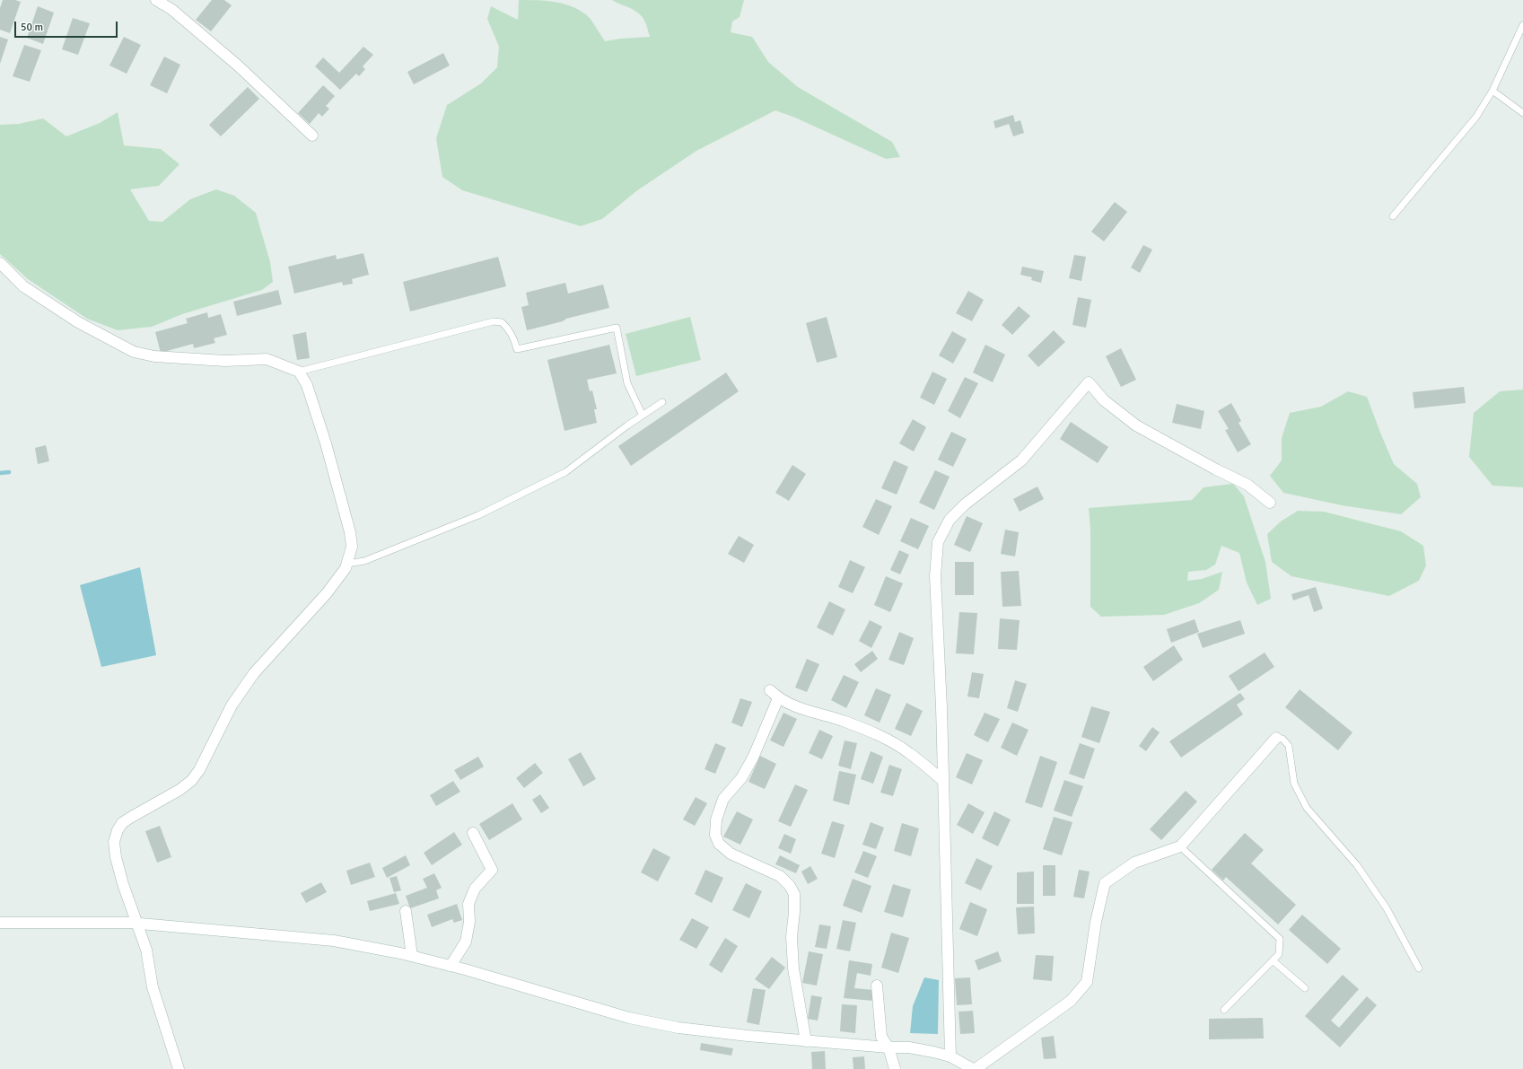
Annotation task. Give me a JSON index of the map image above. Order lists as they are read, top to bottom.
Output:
{
  "scale_bar": "50 m"
}
